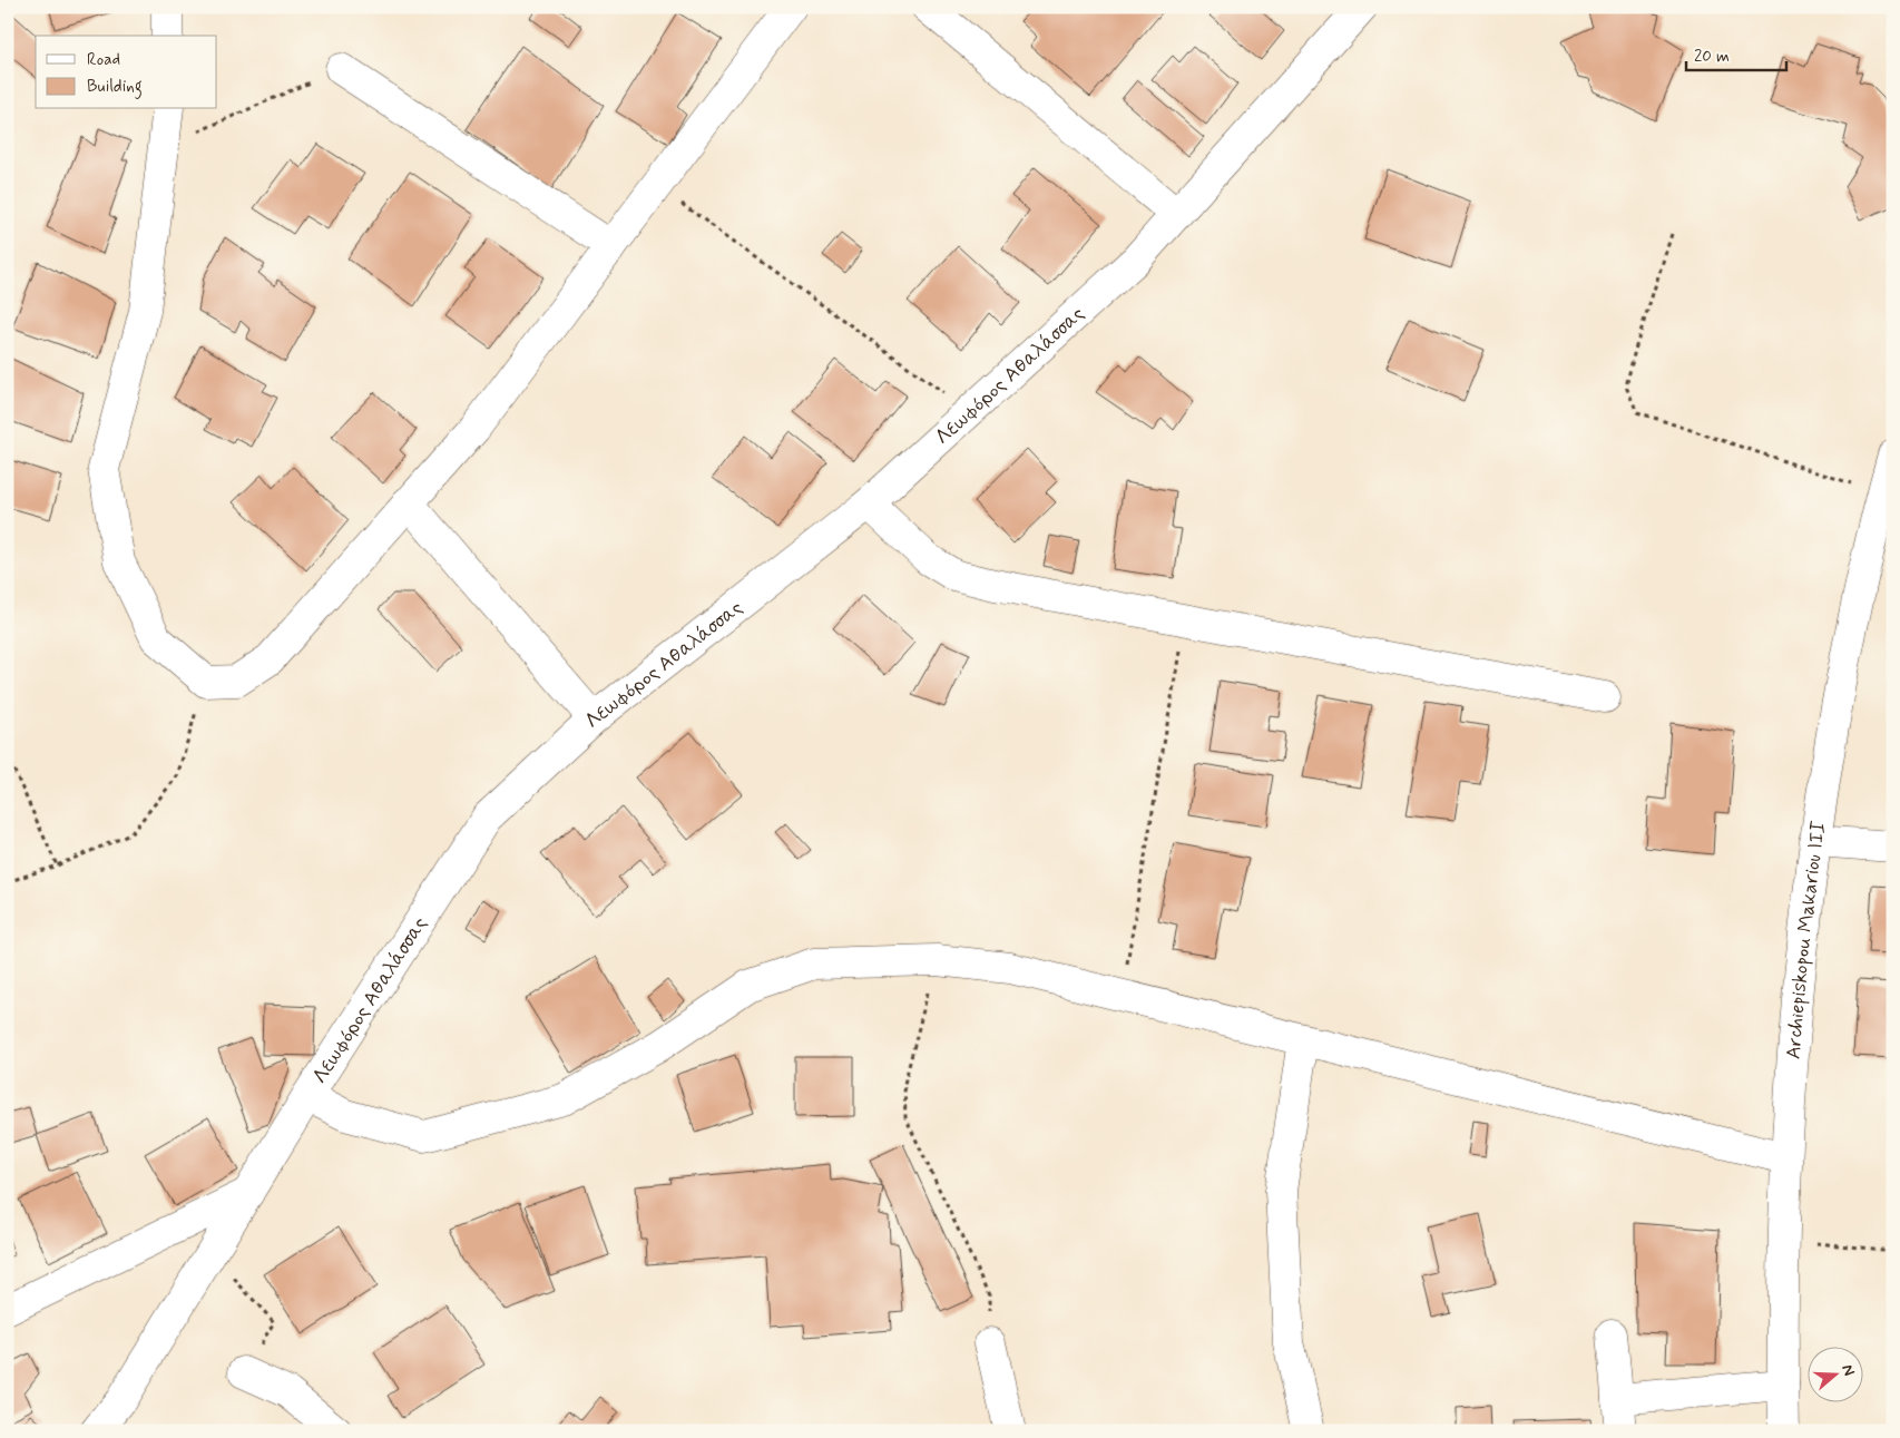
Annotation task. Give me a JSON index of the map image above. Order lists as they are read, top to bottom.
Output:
{
  "streets": {
    "street": ["Λεωφόρος Αθαλάσσας", "Archiepiskopou Makariou III"]
  },
  "legend": ["Road", "Building"],
  "scale_bar": "20 m",
  "north": "right"
}
